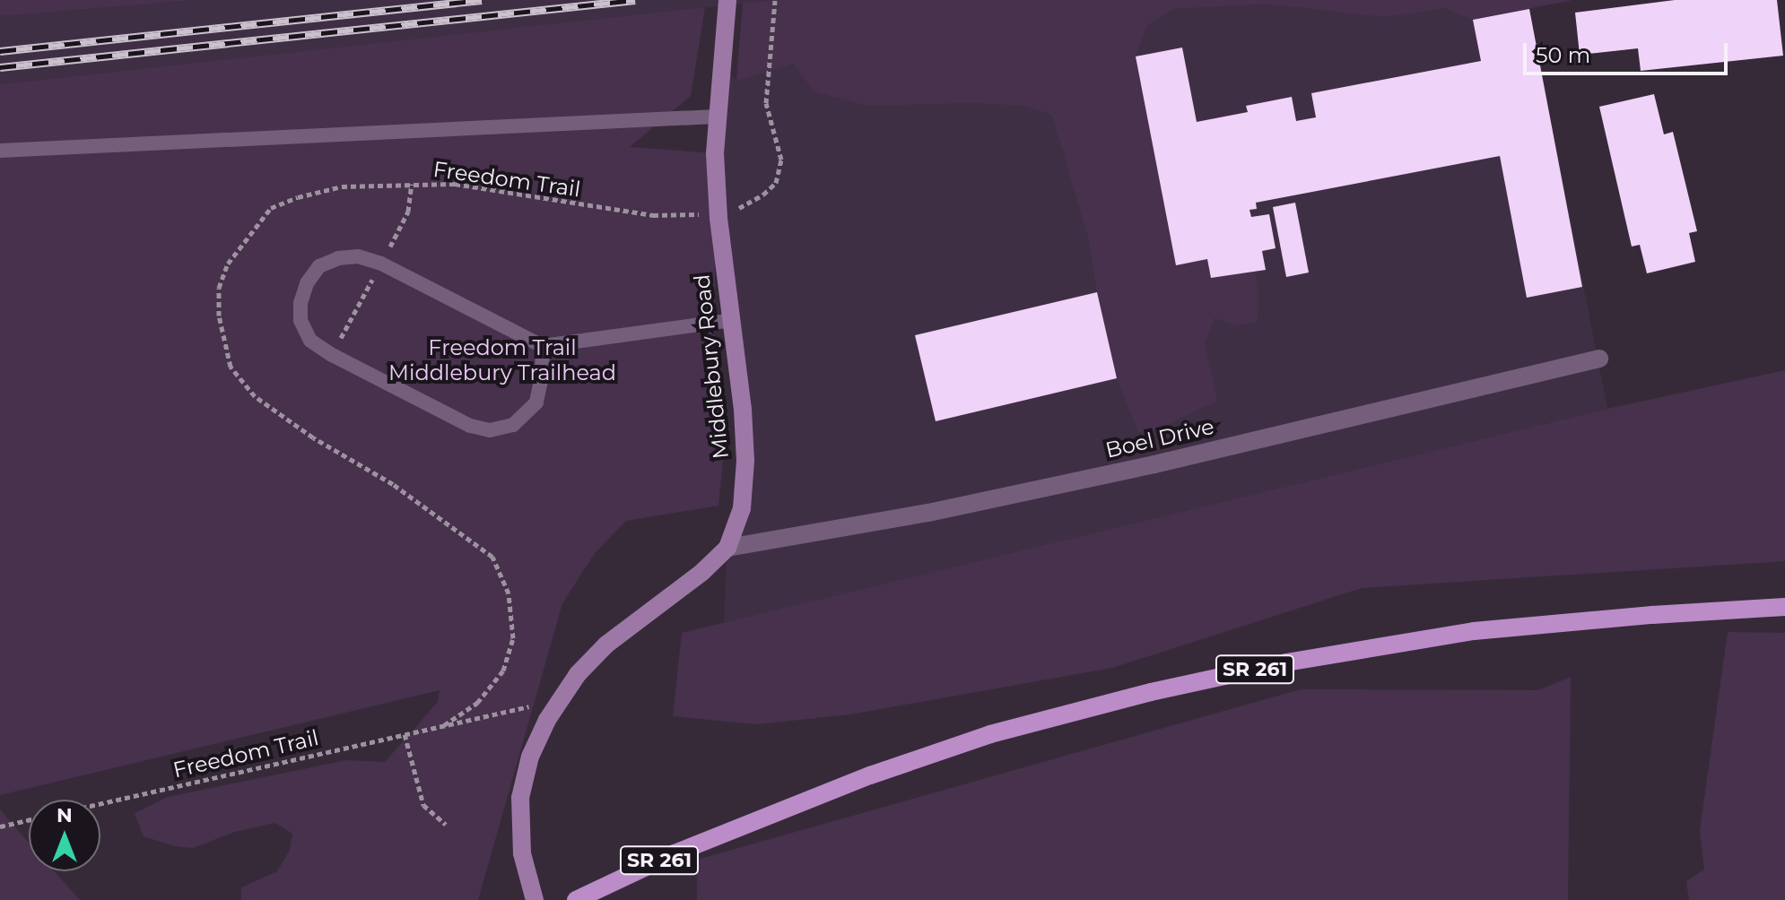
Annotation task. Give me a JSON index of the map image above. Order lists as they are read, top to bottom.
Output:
{
  "streets": {
    "main road": ["SR 261"],
    "street": ["Middlebury Road", "Boel Drive"],
    "path": ["Freedom Trail"]
  },
  "crossings": [
    ["Freedom Trail", "Middlebury Road"],
    ["Middlebury Road", "Boel Drive"]
  ],
  "parks": ["Freedom Trail Middlebury Trailhead"],
  "scale_bar": "50 m",
  "north": "top"
}
